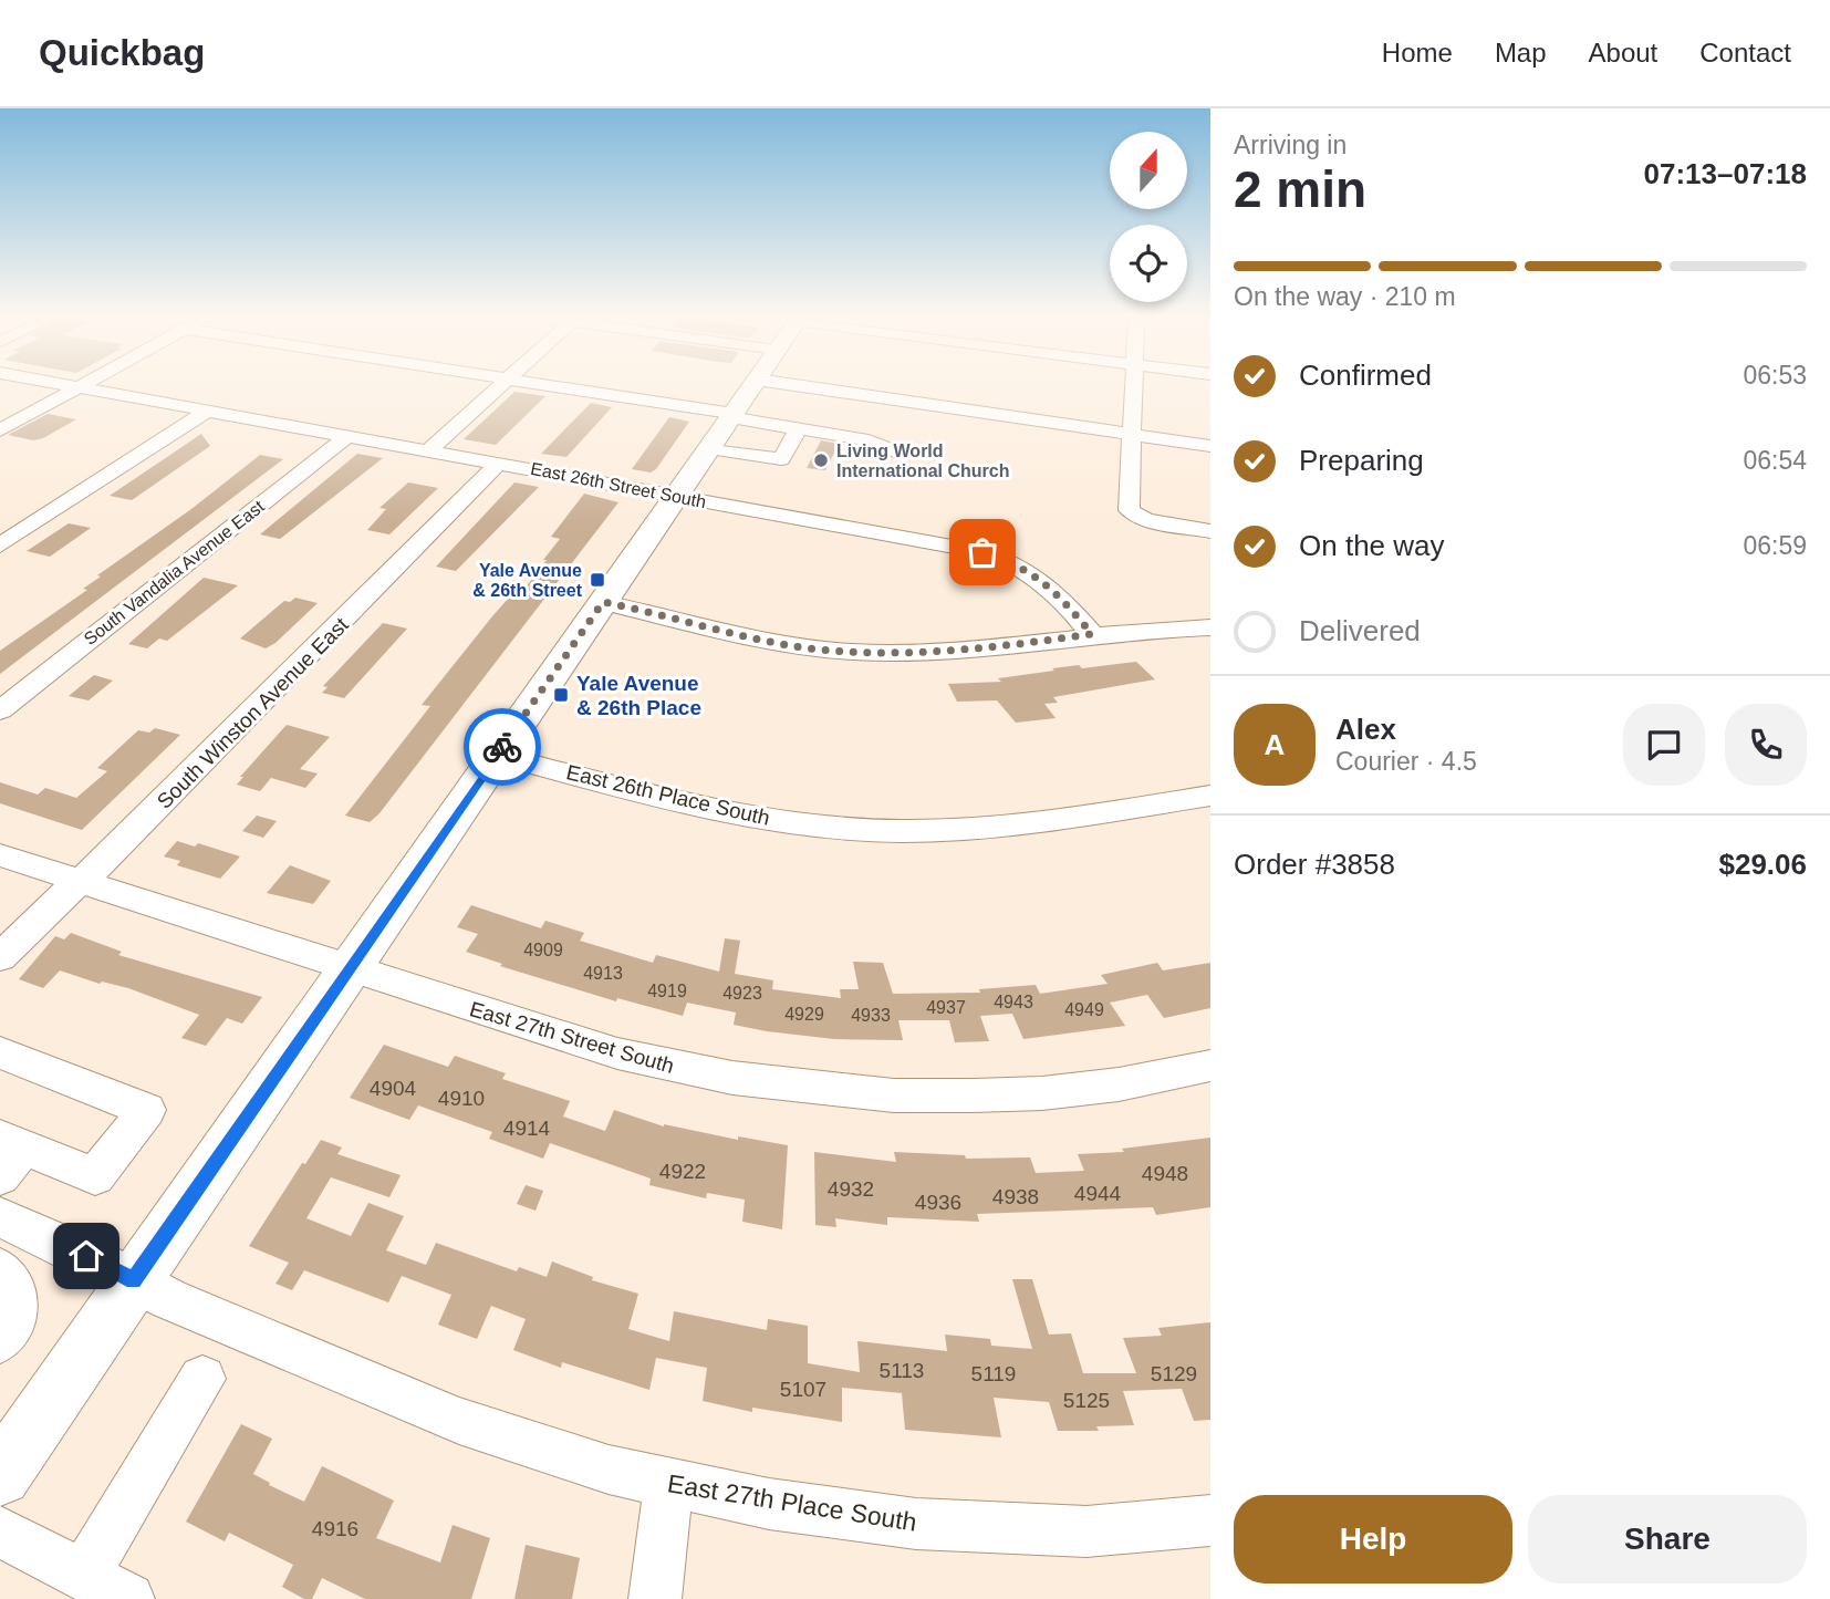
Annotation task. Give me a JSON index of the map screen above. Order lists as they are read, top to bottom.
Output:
{
  "streets": {
    "street": [
      "East 26th Street South",
      "South Vandalia Avenue East",
      "South Winston Avenue East",
      "East 26th Place South",
      "East 27th Street South",
      "East 27th Place South"
    ]
  },
  "crossings": [
    ["East 26th Street South", "South Vandalia Avenue East"],
    ["East 26th Street South", "South Winston Avenue East"],
    ["South Winston Avenue East", "East 27th Street South"]
  ],
  "places": {
    "other": ["Living World International Church"],
    "transit": ["Yale Avenue & 26th Street", "Yale Avenue & 26th Place"]
  },
  "house_numbers": [
    "4909",
    "4913",
    "4919",
    "4923",
    "4943",
    "4937",
    "4949",
    "4929",
    "4933",
    "4904",
    "4910",
    "4914",
    "4922",
    "4948",
    "4932",
    "4944",
    "4938",
    "4936",
    "5113",
    "5119",
    "5129",
    "5107",
    "5125",
    "4916"
  ],
  "north": "top",
  "page": {
    "header": "Quickbag",
    "nav": [
      "Home",
      "Map",
      "About",
      "Contact"
    ],
    "heading": ["2 min", "Arriving in", "07:13–07:18"],
    "panel": [
      "Alex",
      "Courier · 4.5",
      "Order #3858",
      "$29.06"
    ],
    "bar": "On the way · 210 m",
    "list": [
      ["Confirmed", "06:53"],
      ["Preparing", "06:54"],
      ["On the way", "06:59"],
      "Delivered"
    ],
    "round": "A",
    "buttons": ["Help", "Share"]
  }
}
